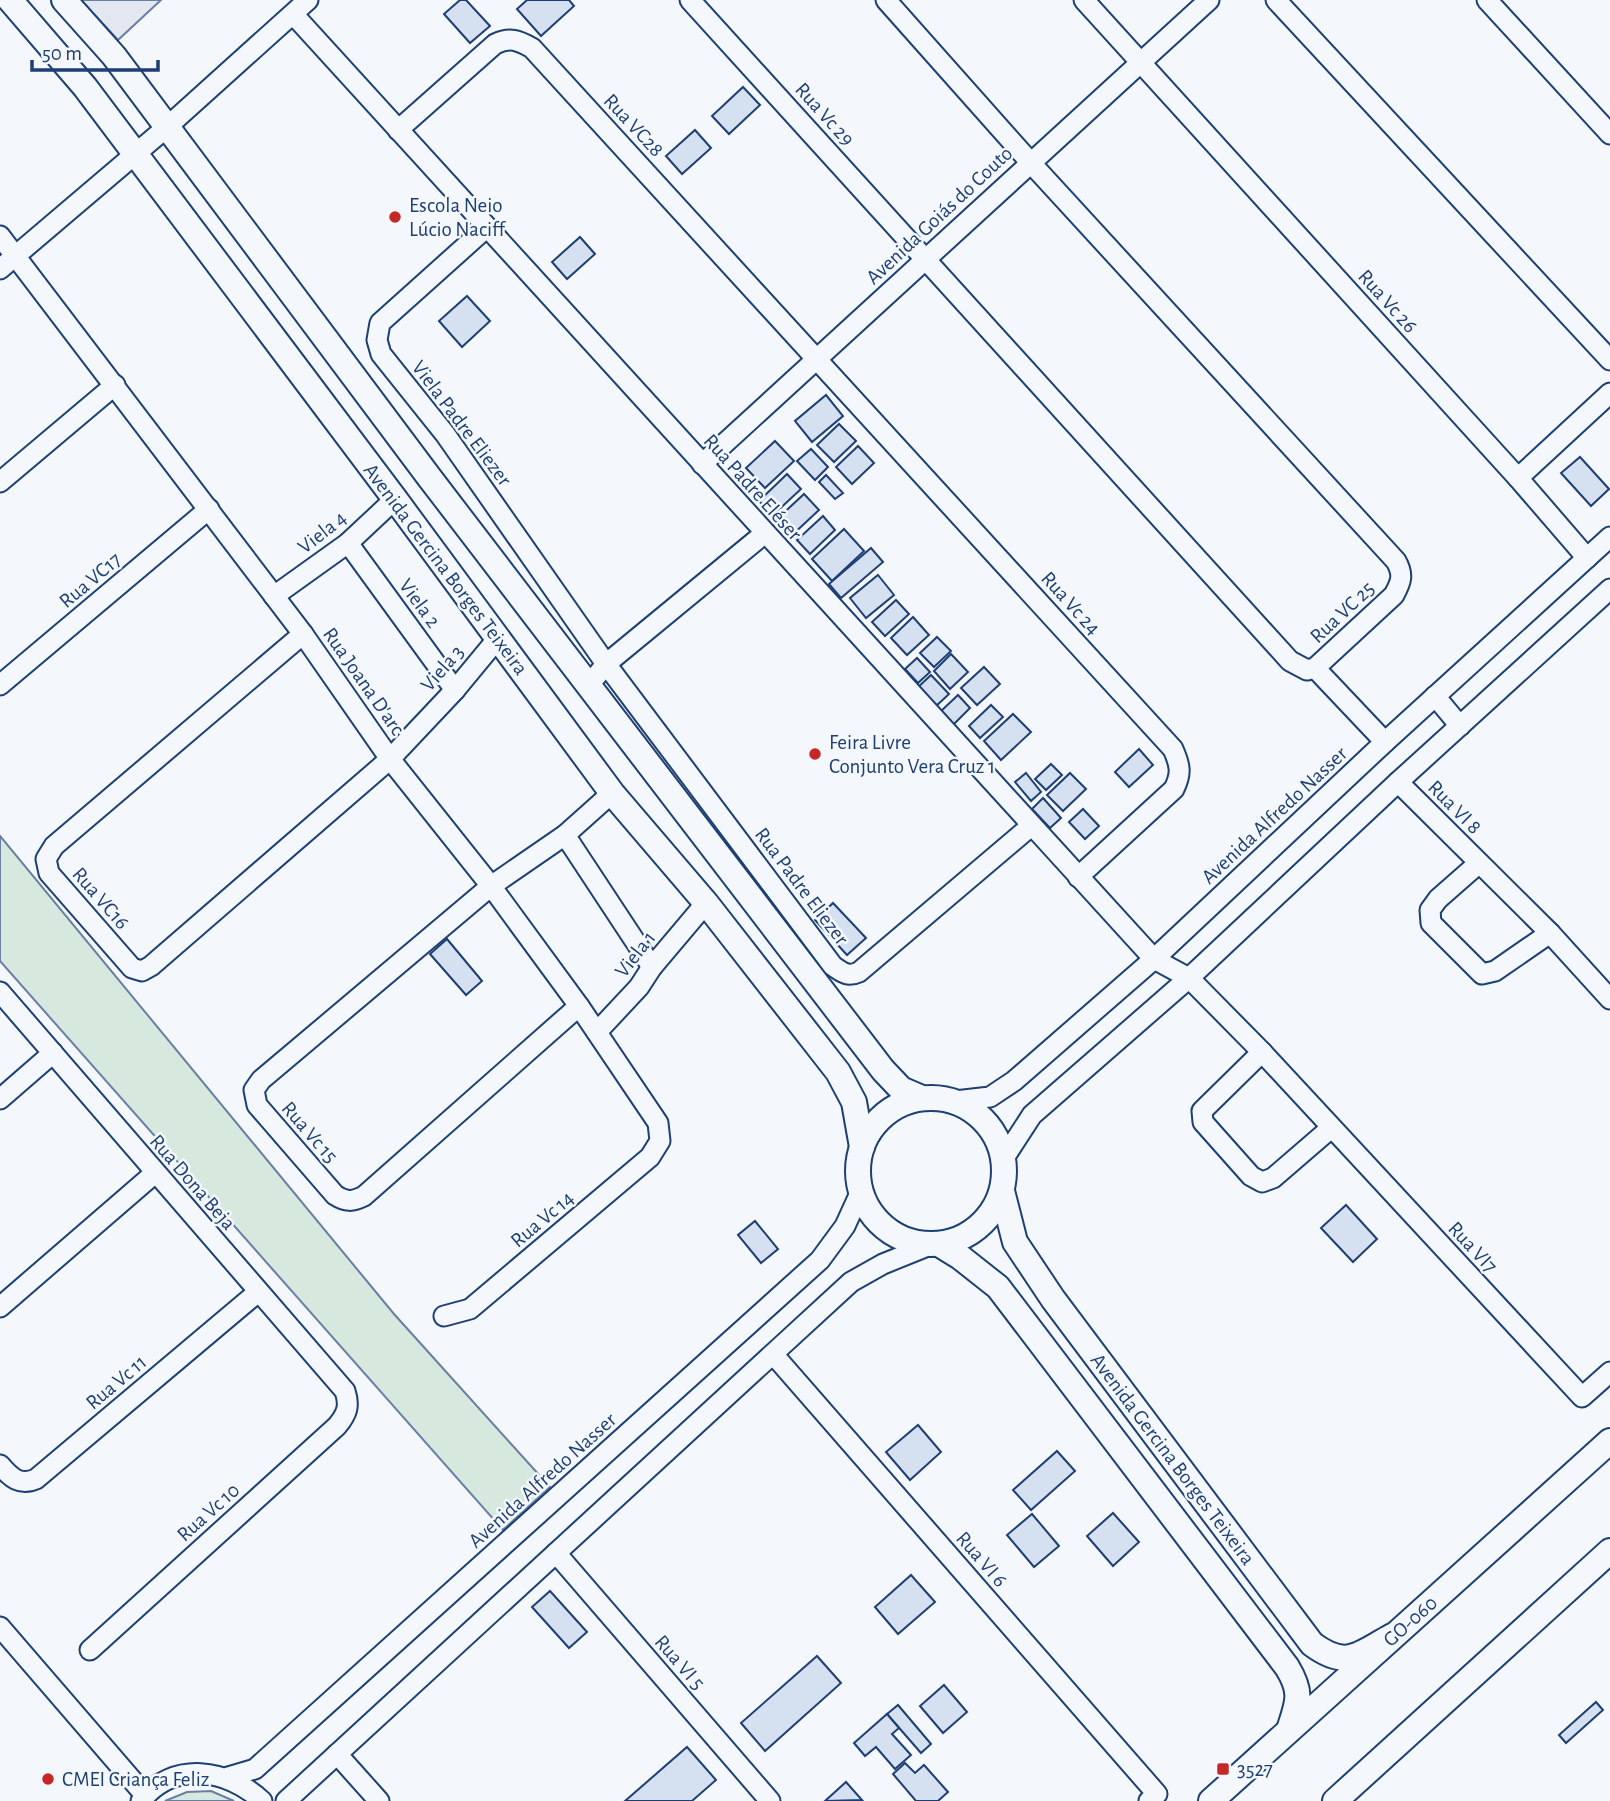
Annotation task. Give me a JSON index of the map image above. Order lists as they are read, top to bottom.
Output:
{
  "streets": {
    "main road": ["Avenida Gercina Borges Teixeira", "GO-060"],
    "street": [
      "Rua Vc 29",
      "Rua VC28",
      "Avenida Goiás do Couto",
      "Rua Vc 26",
      "Viela Padre Eliezer",
      "Rua Padre Eléser",
      "Viela 4",
      "Rua VC17",
      "Viela 2",
      "Rua Vc 24",
      "Rua VC 25",
      "Viela 3",
      "Rua Joana D'arc",
      "Rua VI 8",
      "Avenida Alfredo Nasser",
      "Rua Padre Eliezer",
      "Rua VC16",
      "Viela 1",
      "Rua Vc 15",
      "Rua Dona Beja",
      "Rua Vc 14",
      "Rua VI7",
      "Rua Vc 11",
      "Rua Vc 10",
      "Rua VI 6",
      "Rua VI 5"
    ]
  },
  "crossings": [
    ["Rua Vc 29", "Avenida Goiás do Couto"],
    ["Rua Vc 29", "Rua VC 25"],
    ["Rua VC28", "Avenida Goiás do Couto"],
    ["Rua VC28", "Rua Padre Eléser"],
    ["Rua VC28", "Rua Vc 24"],
    ["Avenida Goiás do Couto", "Rua Vc 26"],
    ["Avenida Goiás do Couto", "Rua Padre Eléser"],
    ["Avenida Goiás do Couto", "Rua Vc 24"],
    ["Avenida Goiás do Couto", "Rua VC 25"],
    ["Rua Vc 26", "Avenida Alfredo Nasser"],
    ["Viela Padre Eliezer", "Rua Padre Eléser"],
    ["Viela Padre Eliezer", "Rua Padre Eliezer"],
    ["Rua Padre Eléser", "Rua Vc 24"],
    ["Rua Padre Eléser", "Avenida Alfredo Nasser"],
    ["Rua Padre Eléser", "Rua Padre Eliezer"],
    ["Rua Padre Eléser", "Rua VI7"],
    ["Viela 4", "Avenida Gercina Borges Teixeira"],
    ["Viela 4", "Viela 2"],
    ["Viela 4", "Rua Joana D'arc"],
    ["Avenida Gercina Borges Teixeira", "Viela 3"],
    ["Avenida Gercina Borges Teixeira", "Avenida Alfredo Nasser"],
    ["Avenida Gercina Borges Teixeira", "Viela 1"],
    ["Avenida Gercina Borges Teixeira", "GO-060"],
    ["Rua VC17", "Rua Joana D'arc"],
    ["Viela 2", "Viela 3"],
    ["Viela 3", "Rua Joana D'arc"],
    ["Viela 3", "Rua VC16"],
    ["Rua Joana D'arc", "Rua VC16"],
    ["Rua Joana D'arc", "Viela 1"],
    ["Rua Joana D'arc", "Rua Vc 15"],
    ["Rua Joana D'arc", "Rua Vc 14"],
    ["Rua Dona Beja", "Rua Vc 11"],
    ["Rua Dona Beja", "Rua Vc 10"]
  ],
  "places": {
    "other": ["Escola Neio Lúcio Naciff", "Feira Livre Conjunto Vera Cruz 1", "CMEI Criança Feliz"],
    "transit": ["3527"]
  },
  "scale_bar": "50 m"
}
